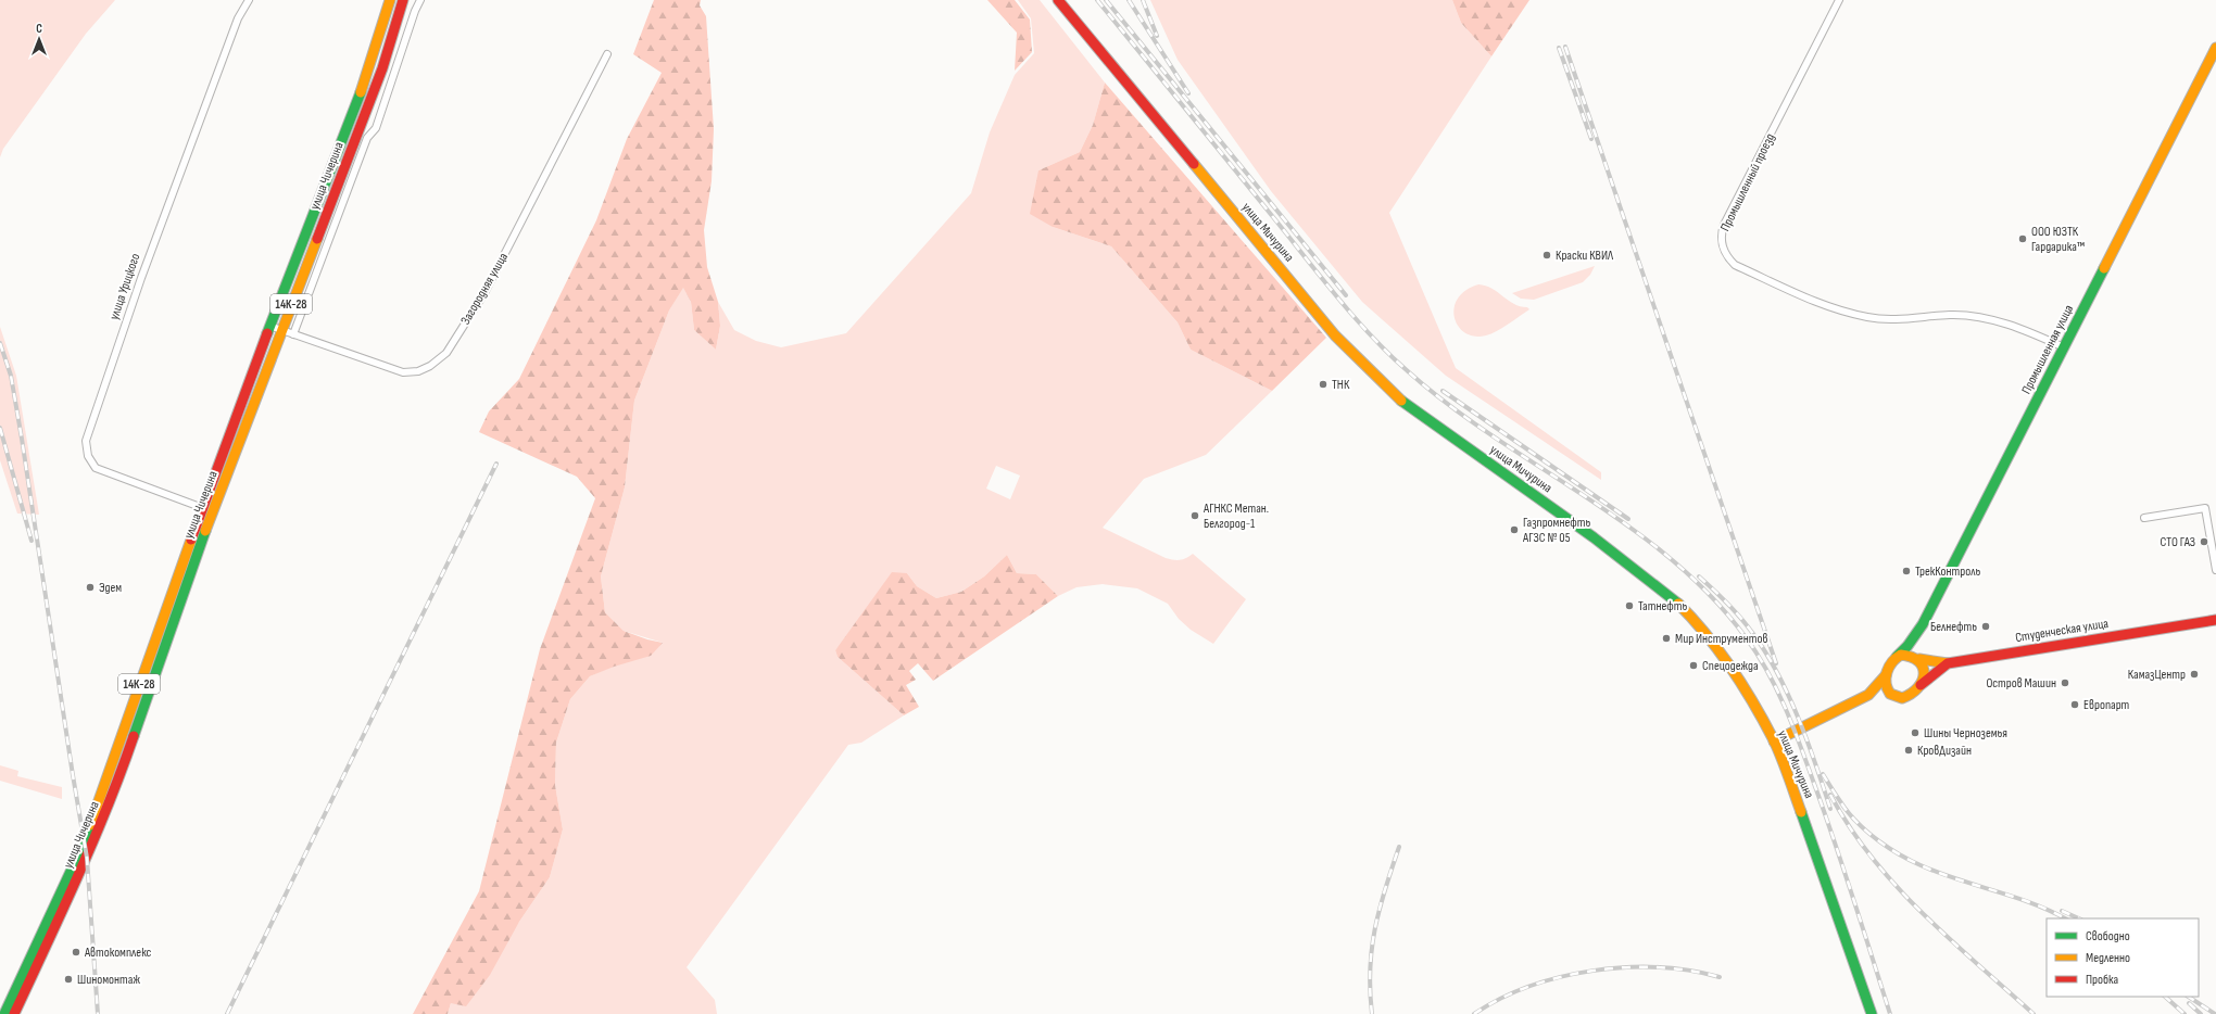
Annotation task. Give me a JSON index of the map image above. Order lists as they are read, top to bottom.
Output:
{
  "streets": {
    "main road": [
      "улица Чичерина",
      "улица Мичурина",
      "14К-28",
      "Промышленная улица",
      "Студенческая улица"
    ],
    "street": ["Промышленный проезд", "улица Урицкого", "Загородняя улица"]
  },
  "crossings": [
    ["улица Чичерина", "улица Урицкого"],
    ["улица Чичерина", "Загородняя улица"],
    ["Промышленный проезд", "Промышленная улица"],
    ["Промышленная улица", "Студенческая улица"]
  ],
  "places": [
    "ООО ЮЗТК Гардарика™",
    "Краски КВИЛ",
    "ТНК",
    "АГНКС Метан. Белгород-1",
    "Газпромнефть АГЗС № 05",
    "СТО ГАЗ",
    "ТрекКонтроль",
    "Эдем",
    "Татнефть",
    "Белнефть",
    "Мир Инструментов",
    "Спецодежда",
    "КамазЦентр",
    "Остров Машин",
    "Европарт",
    "Шины Черноземья",
    "КровДизайн",
    "Автокомплекс",
    "Шиномонтаж"
  ],
  "legend": ["Свободно", "Медленно", "Пробка"],
  "north": "top"
}
